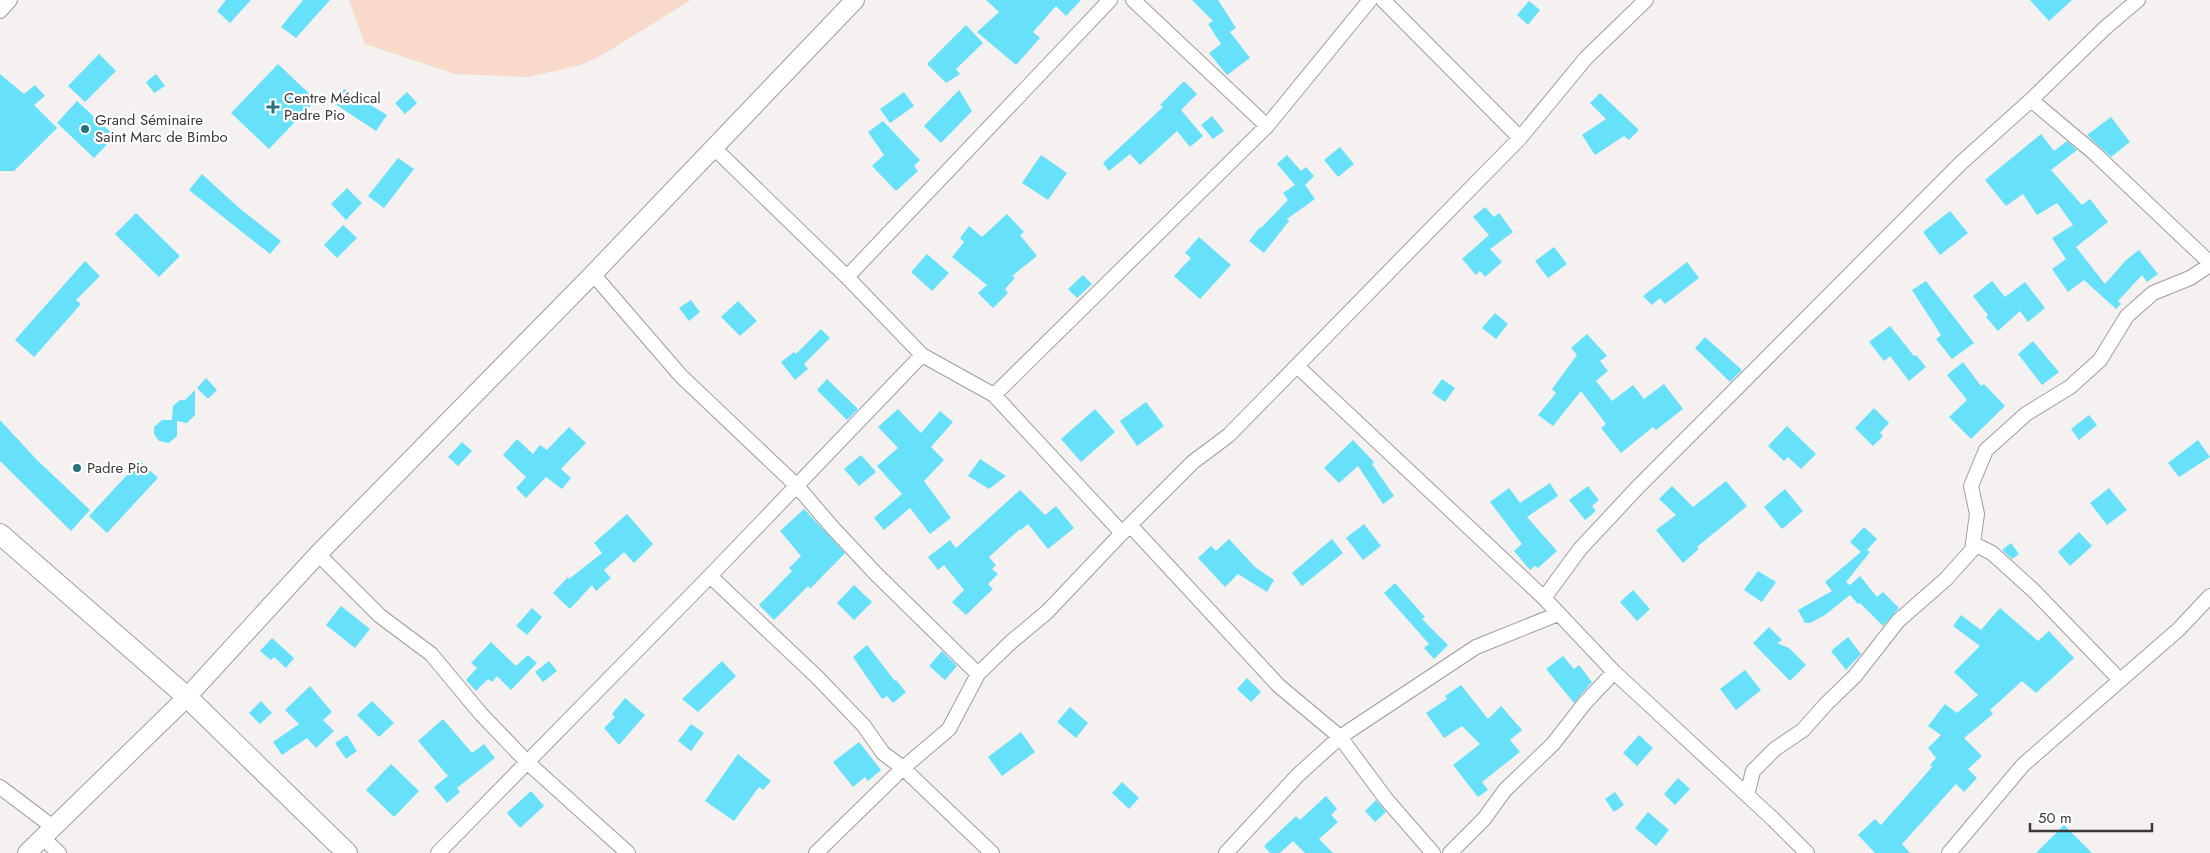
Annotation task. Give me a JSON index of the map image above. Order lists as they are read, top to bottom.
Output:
{
  "places": {
    "health": ["Centre Médical Padre Pio"],
    "other": ["Grand Séminaire Saint Marc de Bimbo", "Padre Pio"]
  },
  "scale_bar": "50 m"
}
